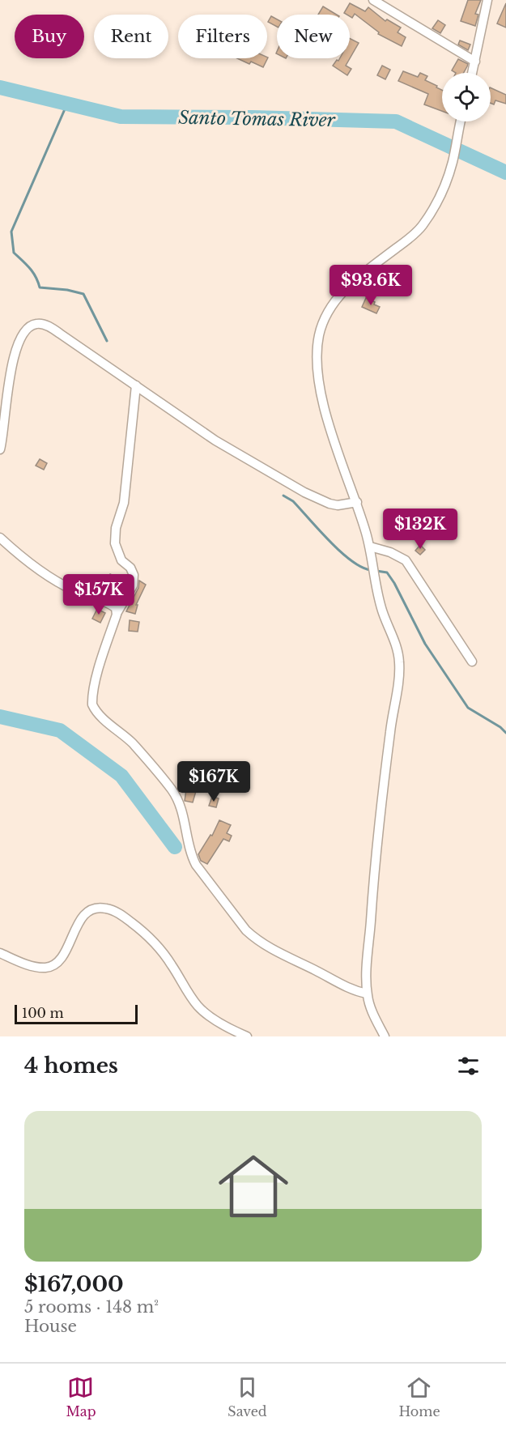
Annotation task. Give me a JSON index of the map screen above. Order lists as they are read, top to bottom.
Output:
{
  "water": ["Santo Tomas River"],
  "scale_bar": "100 m",
  "page": {
    "chip": [
      "Buy",
      "Rent",
      "Filters",
      "New"
    ],
    "price": [
      "$93.6K",
      "$132K",
      "$157K",
      "$167K"
    ],
    "scale": "100 m",
    "heading": "4 homes",
    "list": [
      {
        "name": "$167,000",
        "note": "5 rooms · 148 m² · House"
      }
    ],
    "tabs": ["Map", "Saved", "Home"]
  }
}
